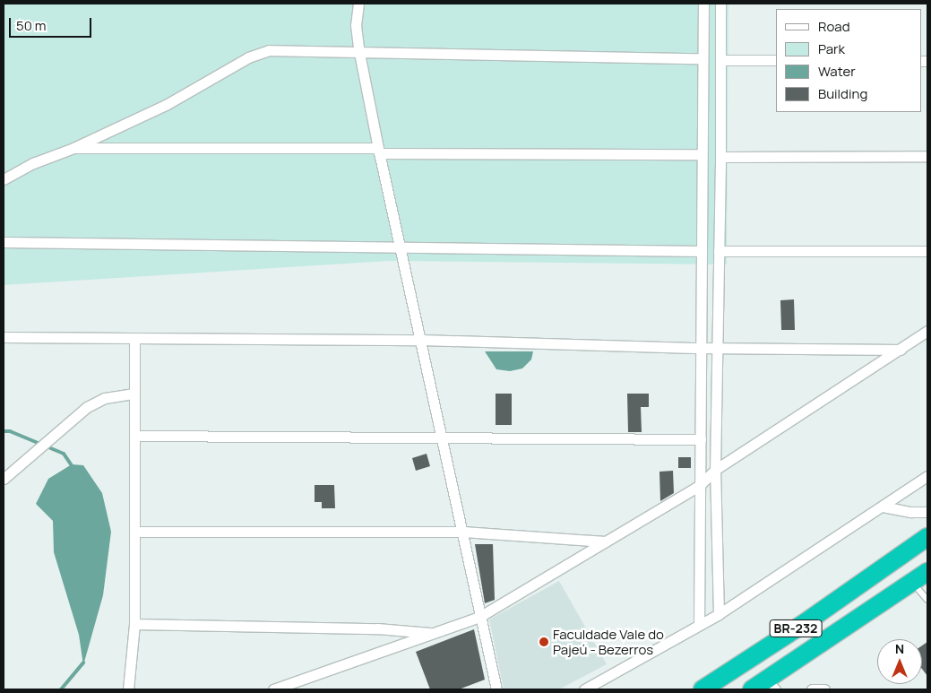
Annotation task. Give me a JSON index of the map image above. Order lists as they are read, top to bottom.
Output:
{
  "streets": {
    "highway": ["BR-232"]
  },
  "places": ["Faculdade Vale do Pajeú - Bezerros"],
  "legend": [
    "Road",
    "Park",
    "Water",
    "Building"
  ],
  "scale_bar": "50 m",
  "north": "top"
}
